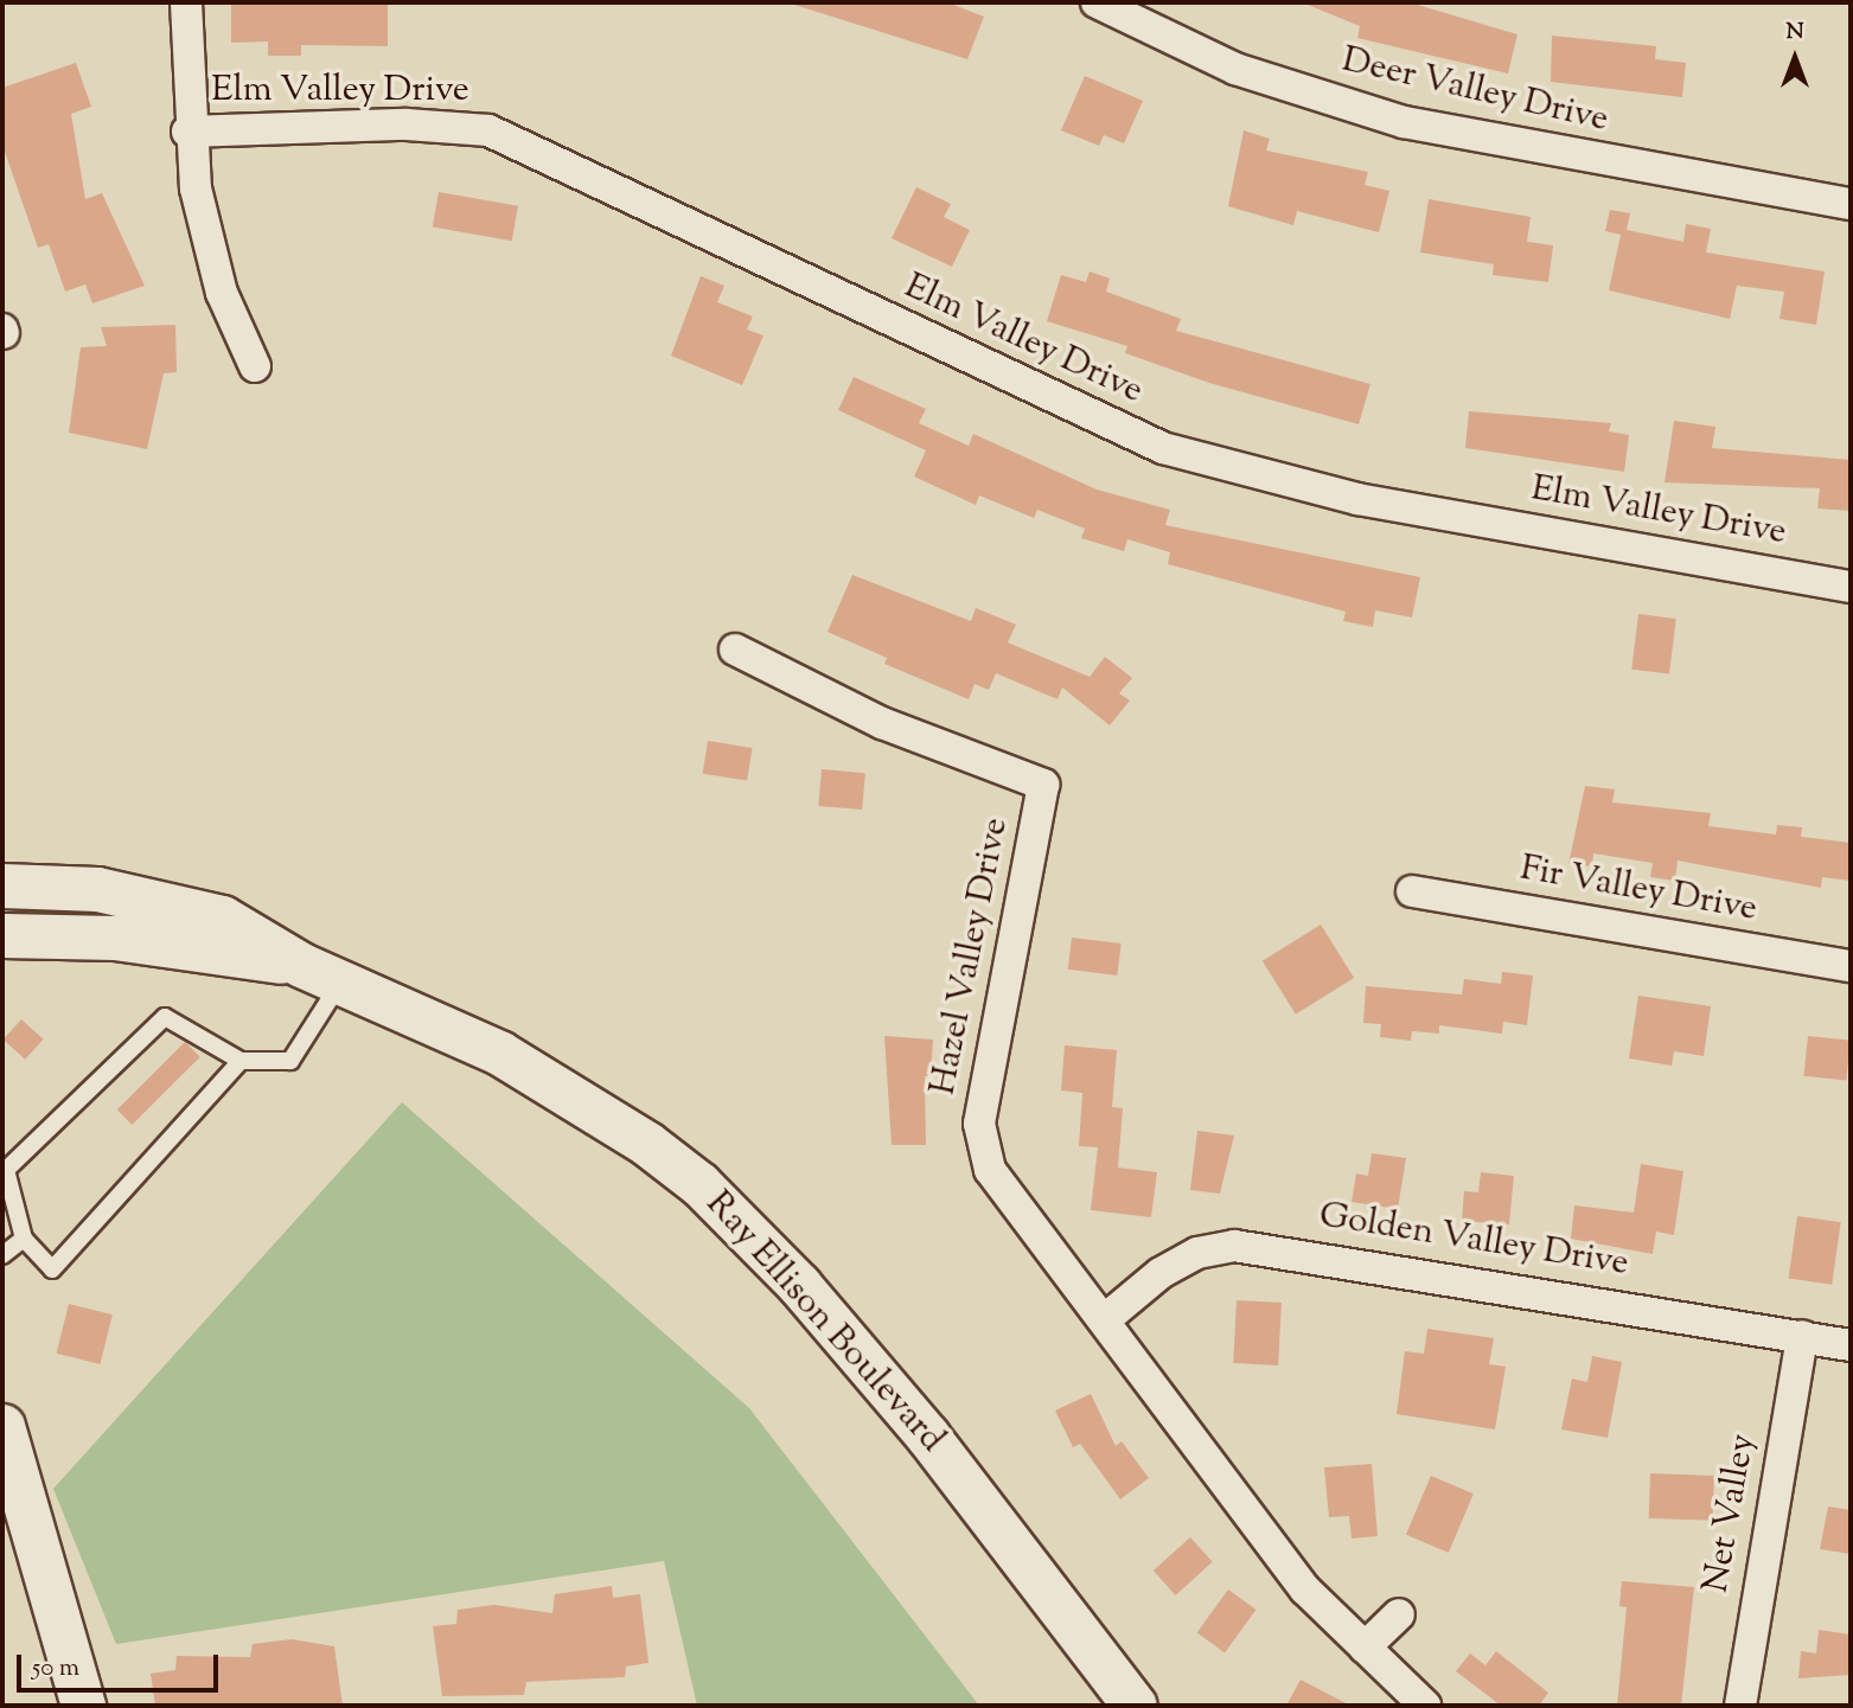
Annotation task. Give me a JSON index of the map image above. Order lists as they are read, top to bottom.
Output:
{
  "streets": {
    "main road": ["Ray Ellison Boulevard"],
    "street": [
      "Elm Valley Drive",
      "Deer Valley Drive",
      "Fir Valley Drive",
      "Hazel Valley Drive",
      "Golden Valley Drive",
      "Net Valley"
    ]
  },
  "crossings": [
    ["Hazel Valley Drive", "Golden Valley Drive"],
    ["Golden Valley Drive", "Net Valley"]
  ],
  "scale_bar": "50 m",
  "north": "top"
}
